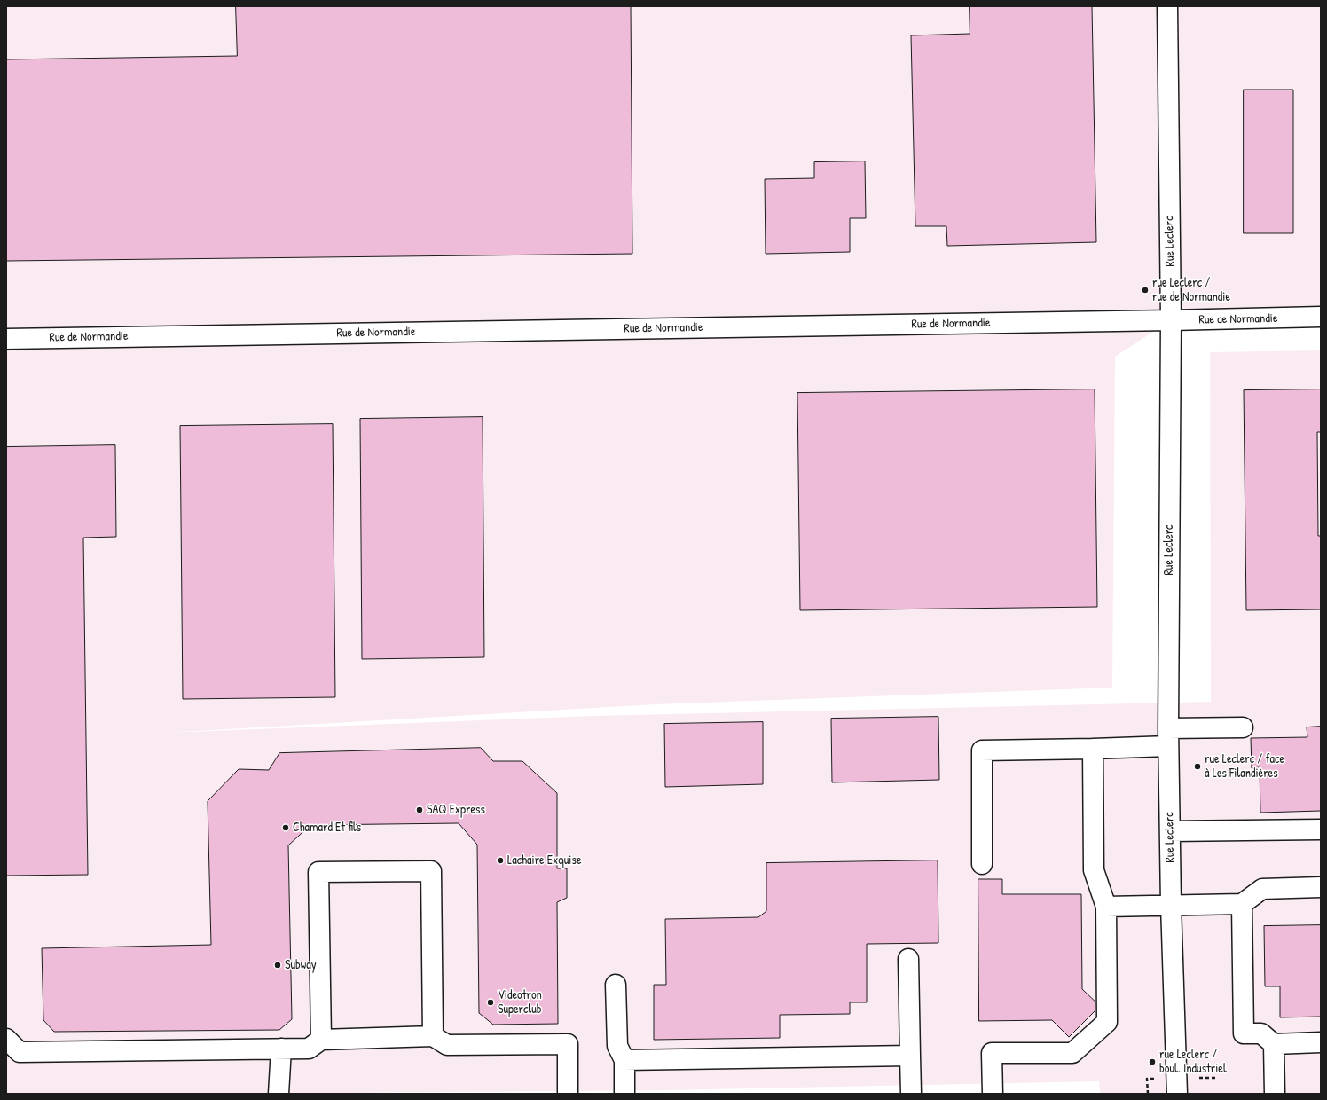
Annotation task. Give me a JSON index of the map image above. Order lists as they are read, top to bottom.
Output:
{
  "streets": {
    "street": ["Rue Leclerc", "Rue de Normandie"]
  },
  "crossings": [
    ["Rue Leclerc", "Rue de Normandie"]
  ],
  "places": [
    "rue Leclerc / rue de Normandie",
    "rue Leclerc / face à Les Filandières",
    "SAQ Express",
    "Chamard Et fils",
    "Lachaire Exquise",
    "Subway",
    "Videotron Superclub",
    "rue Leclerc / boul. Industriel"
  ]
}
